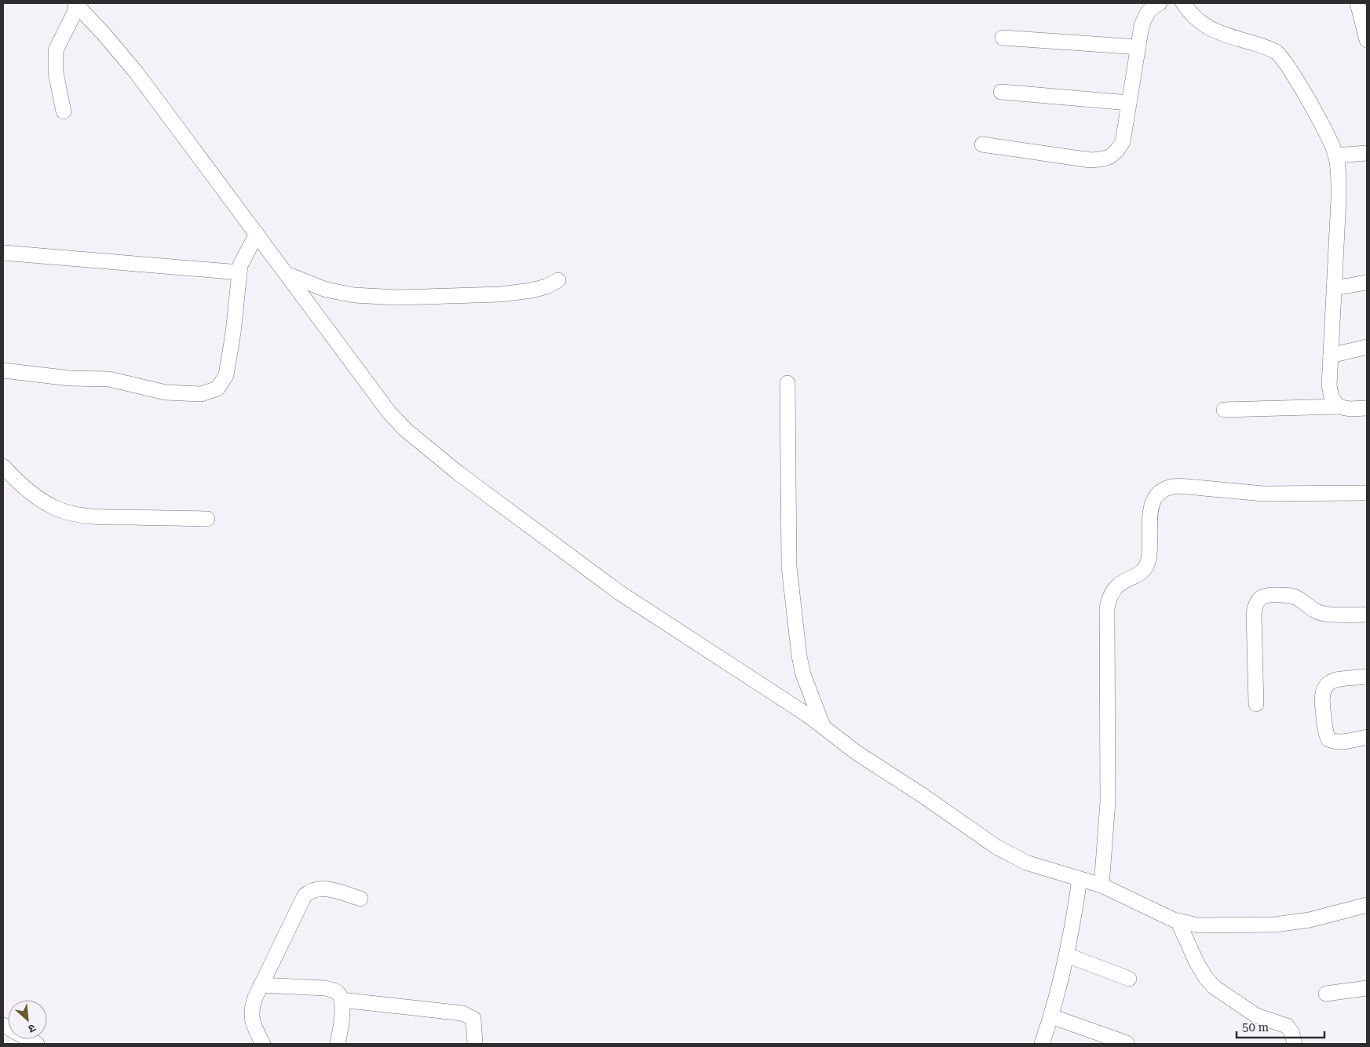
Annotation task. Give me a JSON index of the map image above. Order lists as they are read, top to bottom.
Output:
{
  "scale_bar": "50 m",
  "north": "bottom right"
}
